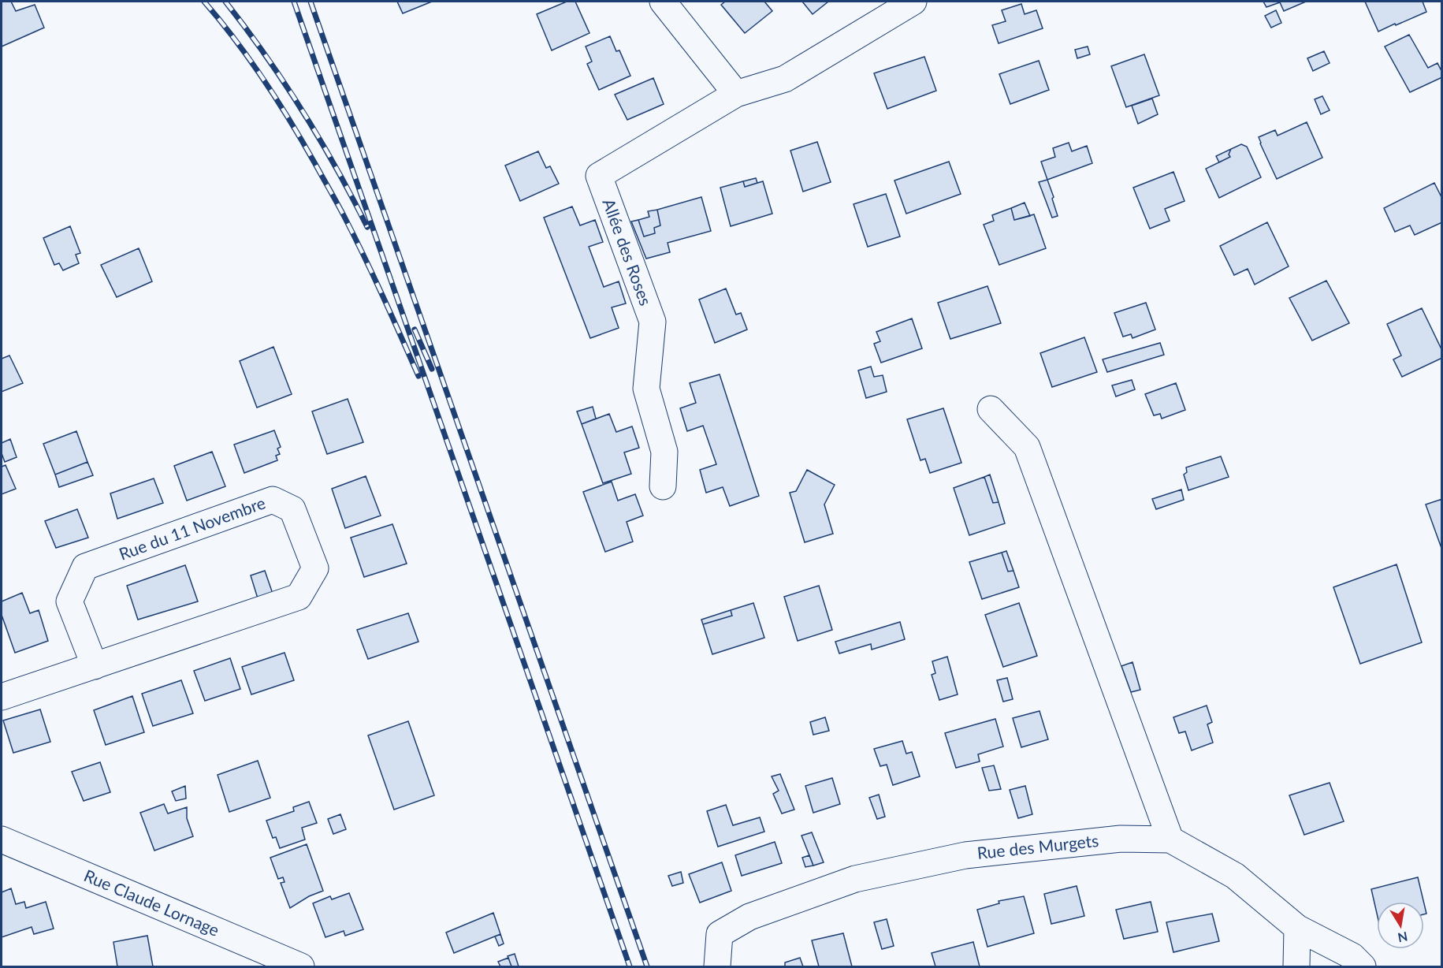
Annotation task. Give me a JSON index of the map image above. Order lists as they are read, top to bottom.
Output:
{
  "streets": {
    "street": [
      "Allée des Roses",
      "Rue du 11 Novembre",
      "Rue des Murgets",
      "Rue Claude Lornage"
    ]
  },
  "north": "bottom"
}
